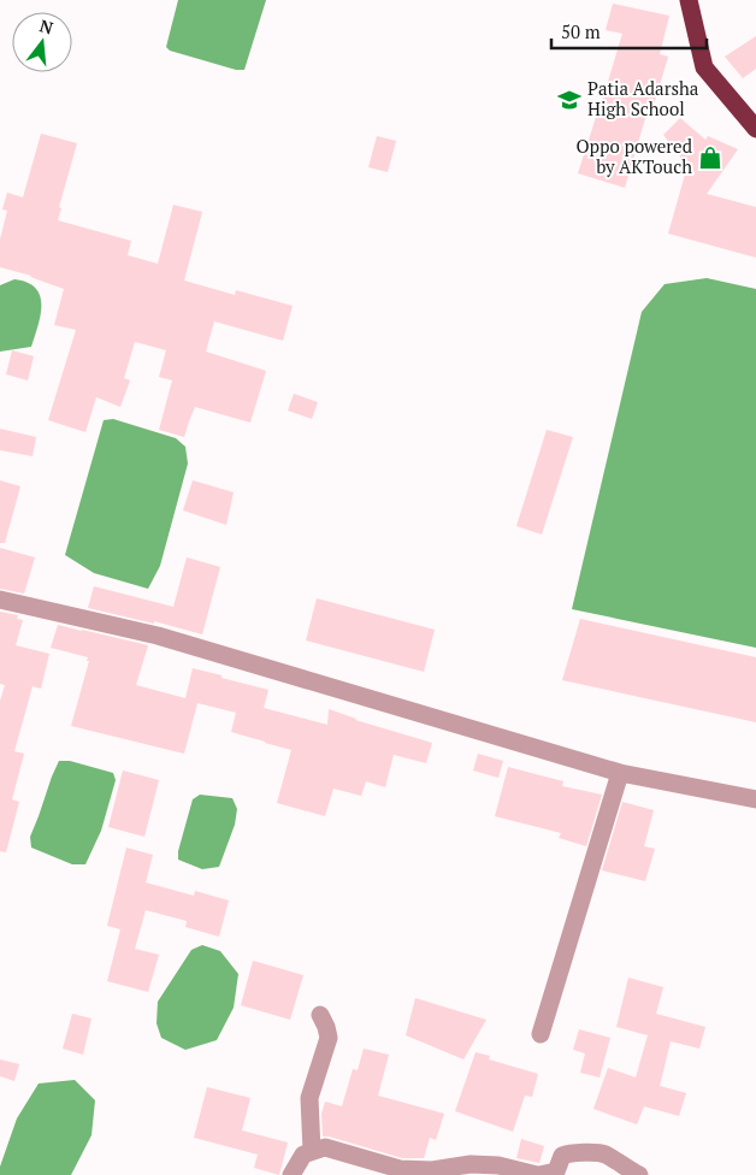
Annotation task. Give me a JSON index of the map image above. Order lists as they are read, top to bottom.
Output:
{
  "places": {
    "school or university": ["Patia Adarsha High School"],
    "shop": ["Oppo powered by AKTouch"]
  },
  "scale_bar": "50 m",
  "north": "top"
}
